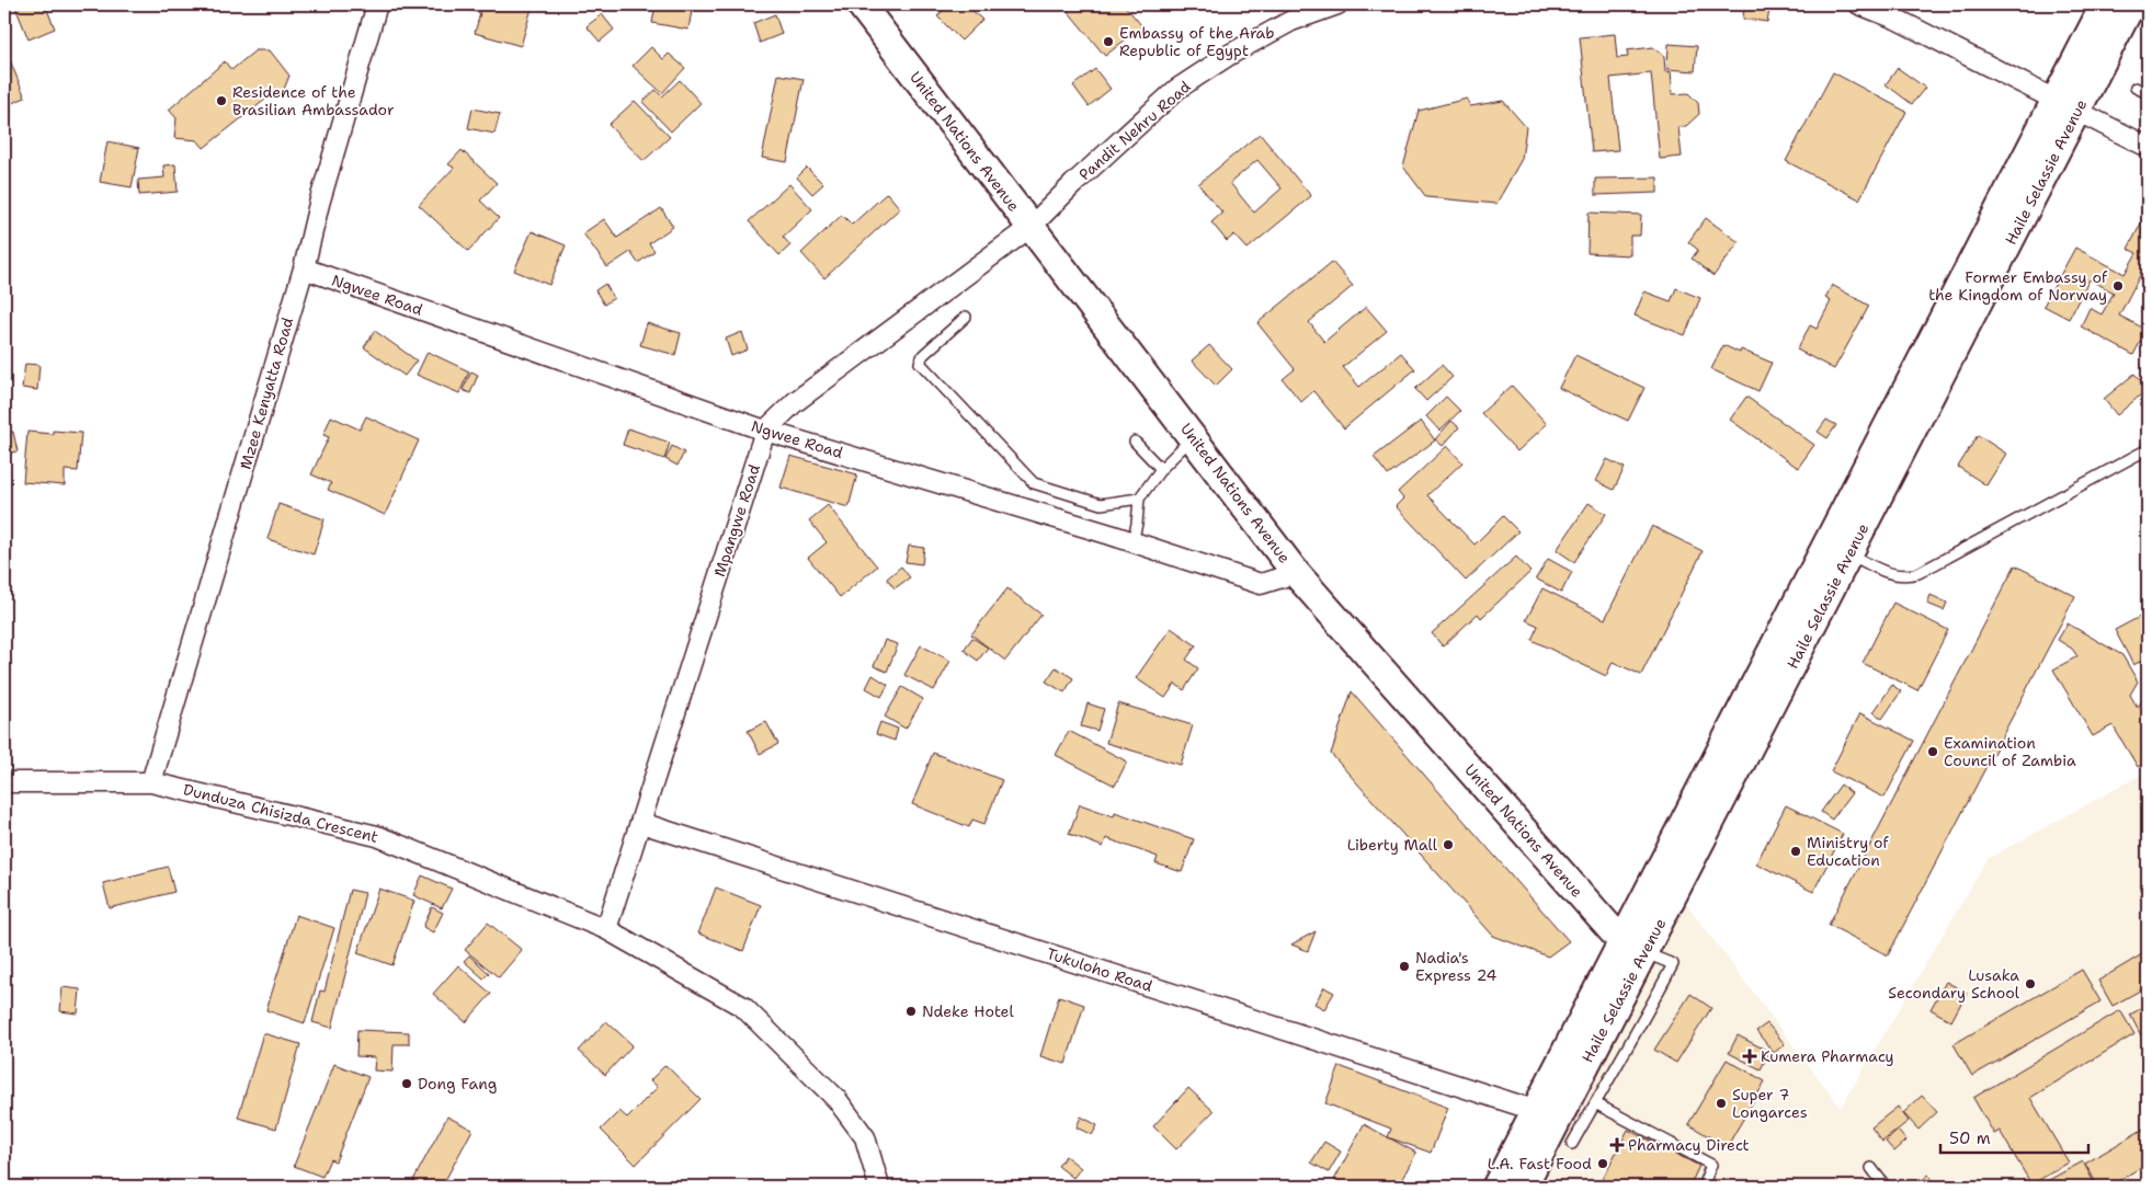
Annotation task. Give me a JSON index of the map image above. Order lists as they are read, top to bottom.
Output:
{
  "streets": {
    "main road": ["United Nations Avenue", "Haile Selassie Avenue"],
    "street": [
      "Pandit Nehru Road",
      "Ngwee Road",
      "Mzee Kenyatta Road",
      "Mpangwe Road",
      "Dunduza Chisizda Crescent",
      "Tukuloho Road"
    ]
  },
  "crossings": [
    ["Pandit Nehru Road", "United Nations Avenue"],
    ["Pandit Nehru Road", "Mpangwe Road"],
    ["United Nations Avenue", "Haile Selassie Avenue"],
    ["United Nations Avenue", "Ngwee Road"],
    ["United Nations Avenue", "Mpangwe Road"],
    ["Haile Selassie Avenue", "Tukuloho Road"],
    ["Ngwee Road", "Mzee Kenyatta Road"],
    ["Ngwee Road", "Mpangwe Road"],
    ["Mzee Kenyatta Road", "Dunduza Chisizda Crescent"],
    ["Mpangwe Road", "Dunduza Chisizda Crescent"],
    ["Mpangwe Road", "Tukuloho Road"]
  ],
  "places": {
    "other": [
      "Embassy of the Arab Republic of Egypt",
      "Residence of the Brasilian Ambassador",
      "Former Embassy of the Kingdom of Norway",
      "Examination Council of Zambia",
      "Liberty Mall",
      "Ministry of Education",
      "Nadia's Express 24",
      "Lusaka Secondary School",
      "Ndeke Hotel",
      "Dong Fang",
      "Super 7 Longarces",
      "L.A. Fast Food"
    ],
    "health": ["Kumera Pharmacy", "Pharmacy Direct"]
  },
  "scale_bar": "50 m"
}
